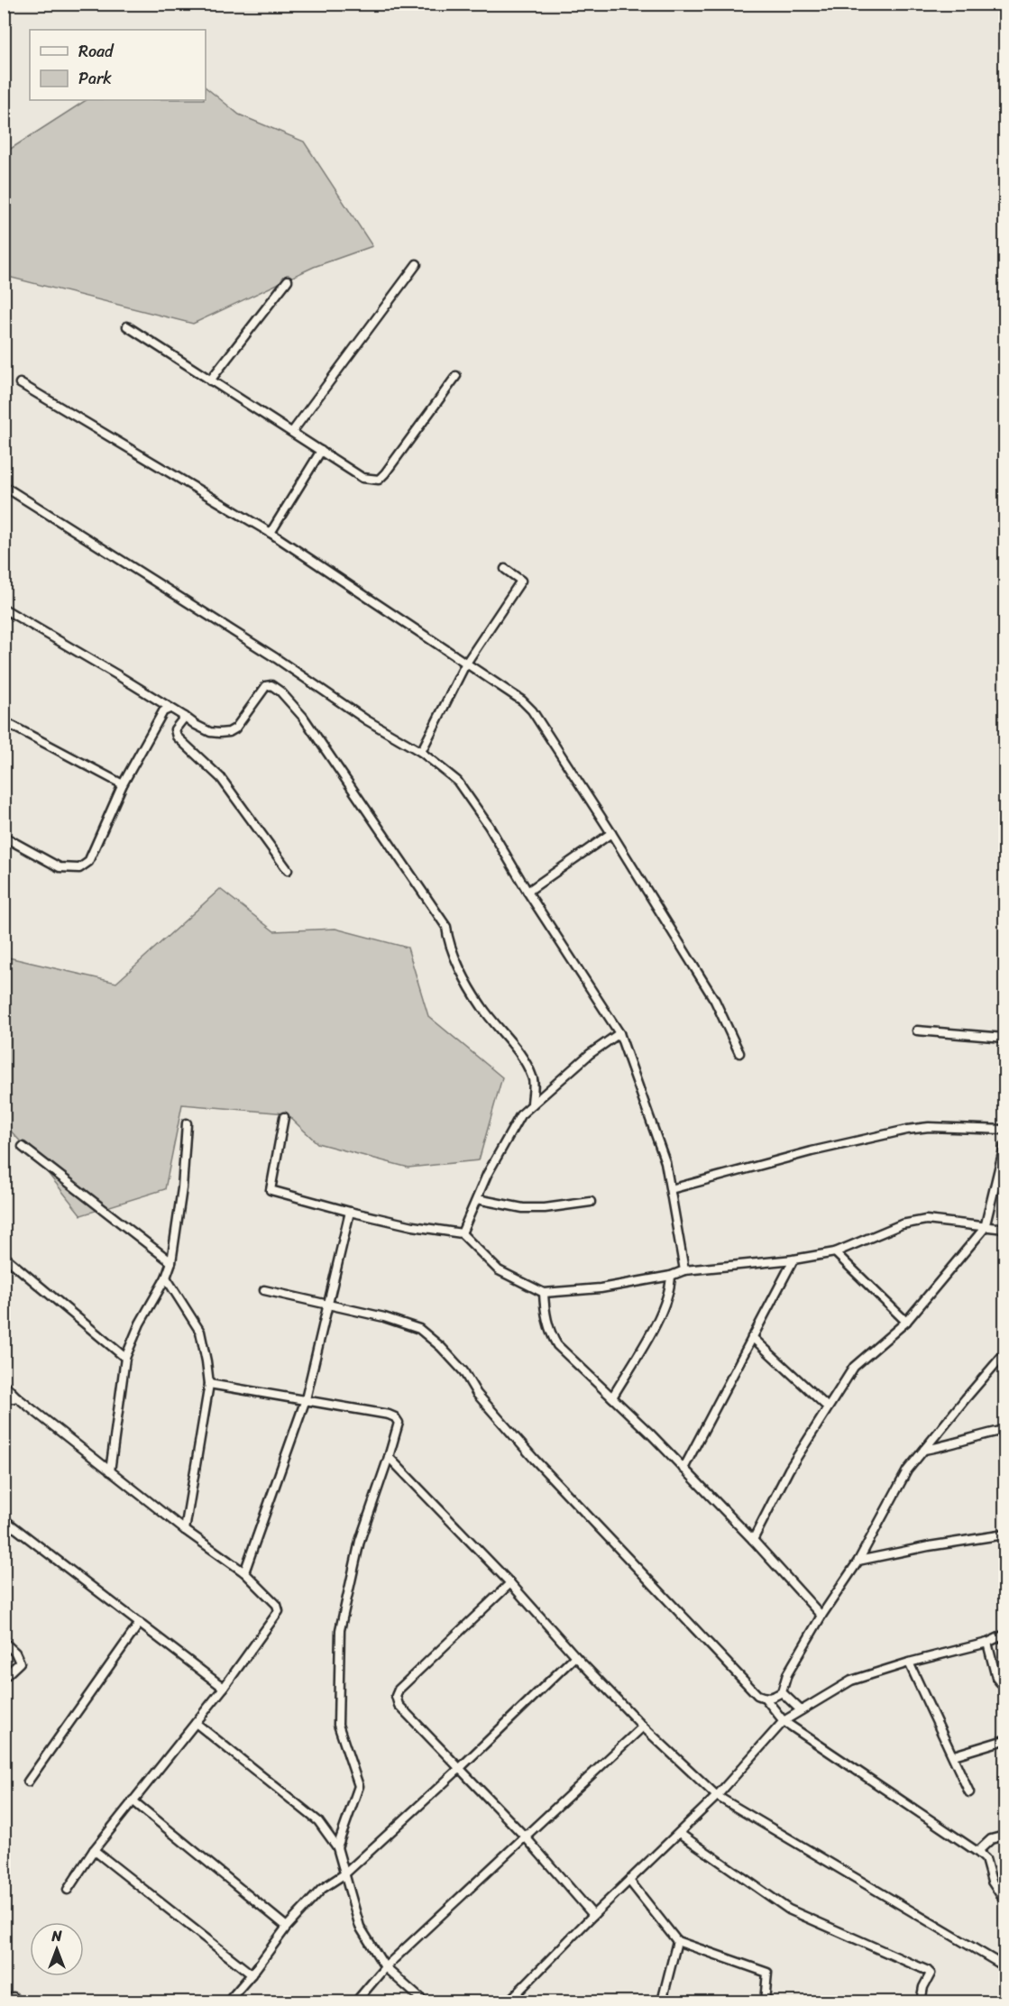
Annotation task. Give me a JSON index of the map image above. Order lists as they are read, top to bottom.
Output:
{
  "legend": ["Road", "Park"],
  "north": "top"
}
